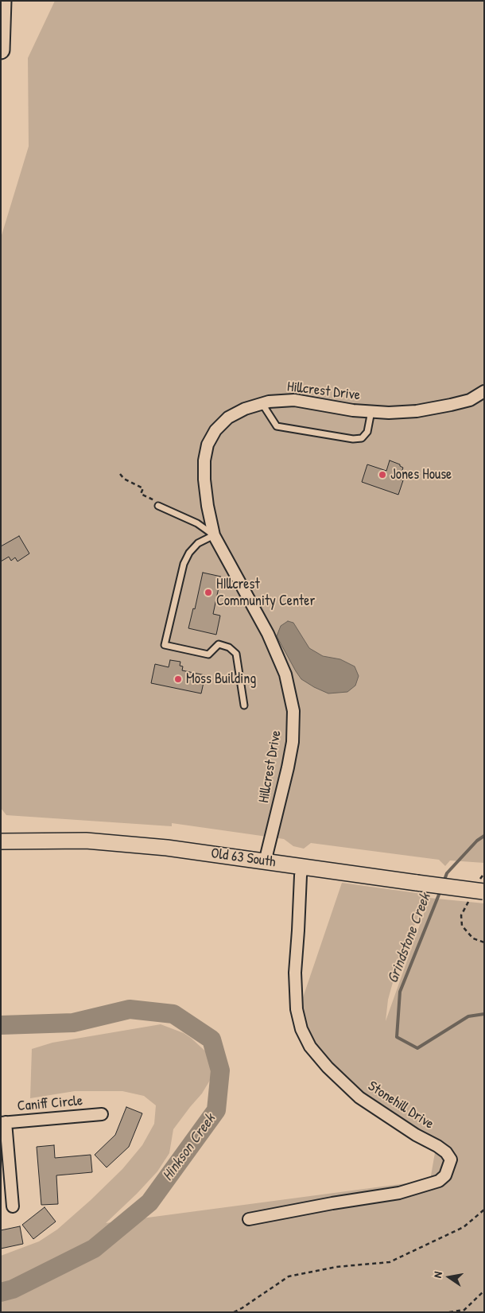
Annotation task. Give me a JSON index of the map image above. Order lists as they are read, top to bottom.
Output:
{
  "streets": {
    "main road": ["Old 63 South"],
    "street": ["Hillcrest Drive", "Caniff Circle", "Stonehill Drive"]
  },
  "crossings": [
    ["Hillcrest Drive", "Old 63 South"],
    ["Old 63 South", "Stonehill Drive"]
  ],
  "water": ["Grindstone Creek", "Hinkson Creek"],
  "places": ["Jones House", "HIllcrest Community Center", "Moss Building"],
  "north": "left"
}
